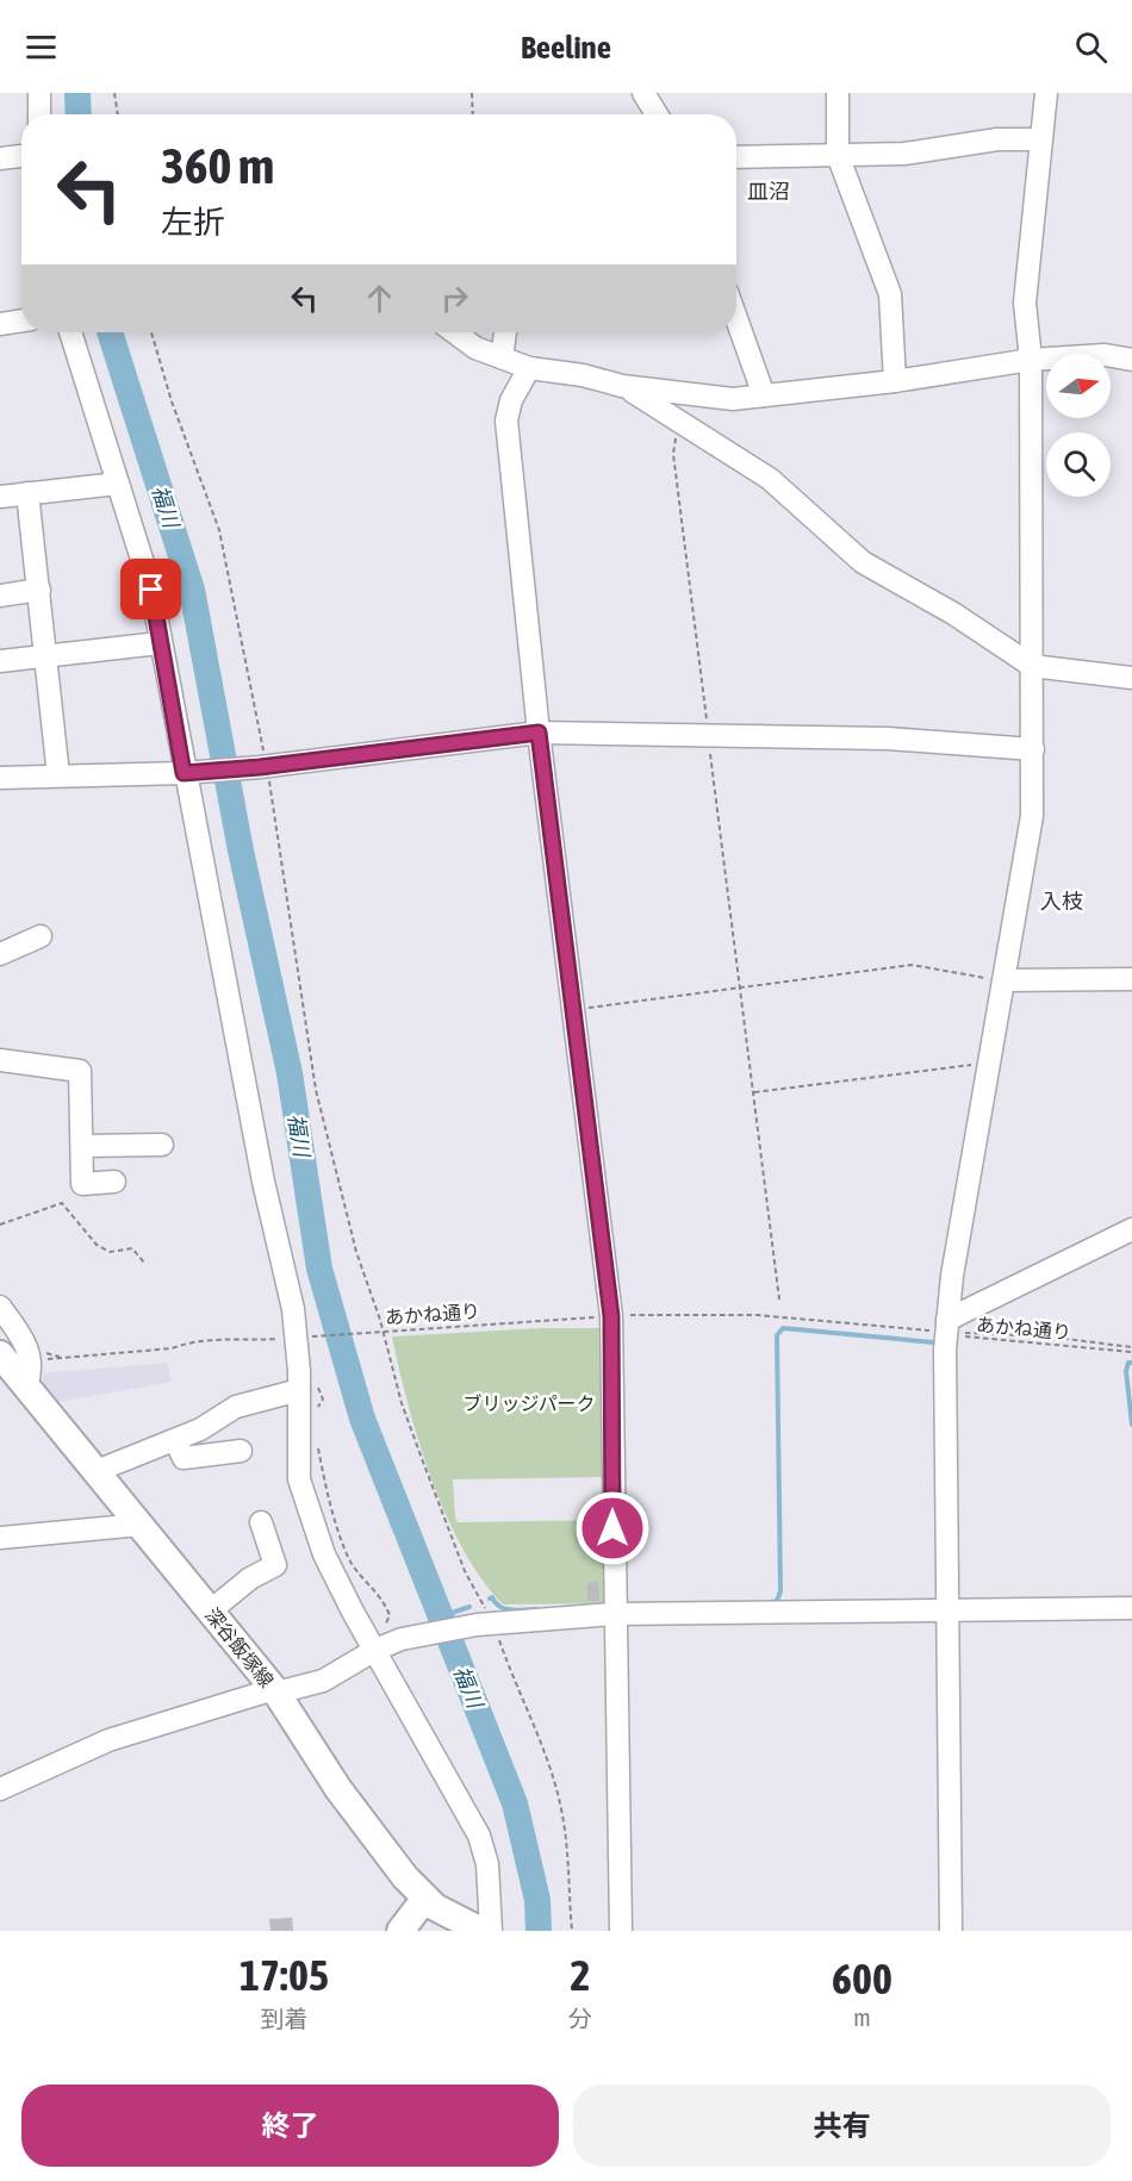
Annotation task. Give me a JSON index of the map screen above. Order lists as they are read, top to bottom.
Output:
{
  "streets": {
    "main road": ["深谷飯塚線"],
    "path": ["あかね通り"]
  },
  "districts": ["皿沼", "入枝"],
  "water": ["福川"],
  "parks": ["ブリッジパーク"],
  "north": "right",
  "page": {
    "header": "Beeline",
    "turn": ["360 m", "左折"],
    "eta": [
      "17:05",
      "到着",
      "2",
      "分",
      "600",
      "m"
    ],
    "buttons": ["終了", "共有"]
  }
}
